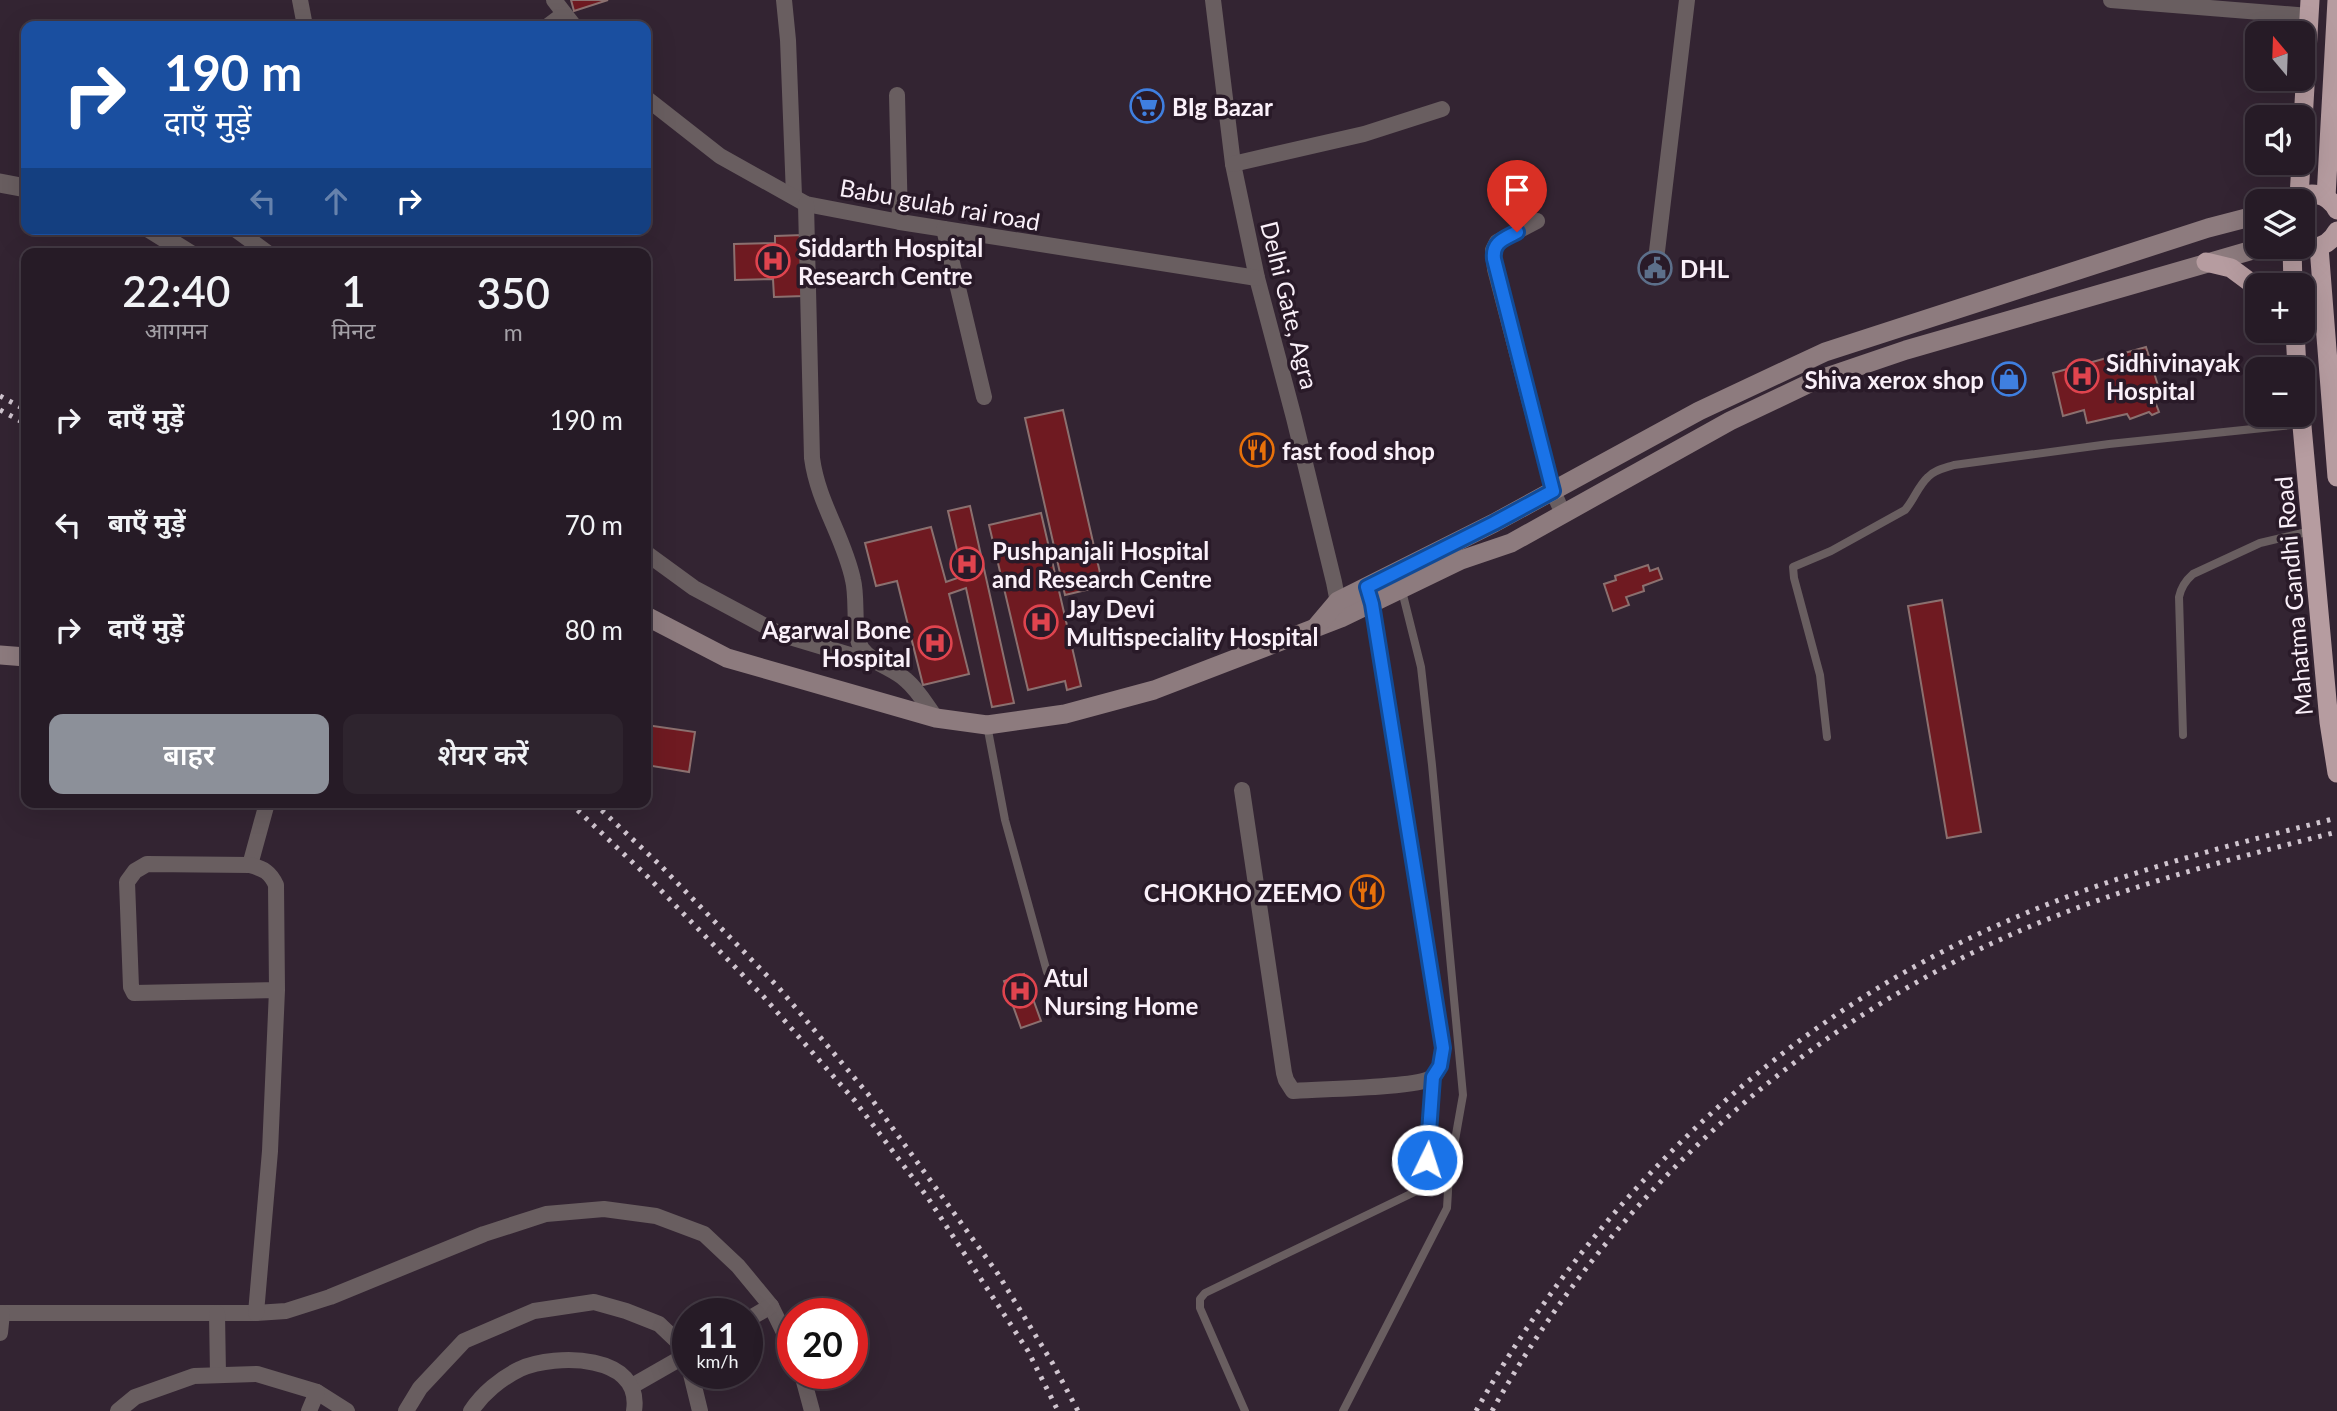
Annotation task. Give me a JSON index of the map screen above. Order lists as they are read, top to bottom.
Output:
{
  "streets": {
    "highway": ["Mahatma Gandhi Road"],
    "street": ["Babu gulab rai road", "Delhi Gate, Agra"]
  },
  "crossings": [
    ["Babu gulab rai road", "Delhi Gate, Agra"]
  ],
  "places": {
    "supermarket": ["BIg Bazar"],
    "hospital": [
      "Siddarth Hospital Research Centre",
      "Sidhivinayak Hospital",
      "Pushpanjali Hospital and Research Centre",
      "Jay Devi Multispeciality Hospital",
      "Agarwal Bone Hospital",
      "Atul Nursing Home"
    ],
    "public building": ["DHL"],
    "shop": ["Shiva xerox shop"],
    "restaurant": ["fast food shop", "CHOKHO ZEEMO"]
  },
  "north": "top",
  "page": {
    "map_buttons": ["+", "−"],
    "turn": ["190 m", "दाएँ मुड़ें"],
    "eta": [
      "22:40",
      "आगमन",
      "1",
      "मिनट",
      "350",
      "m"
    ],
    "list": [
      {
        "name": "दाएँ मुड़ें",
        "value": "190 m"
      },
      {
        "name": "बाएँ मुड़ें",
        "value": "70 m"
      },
      {
        "name": "दाएँ मुड़ें",
        "value": "80 m"
      }
    ],
    "buttons": ["बाहर", "शेयर करें"],
    "speed": "11 km/h",
    "limit": "20"
  }
}
